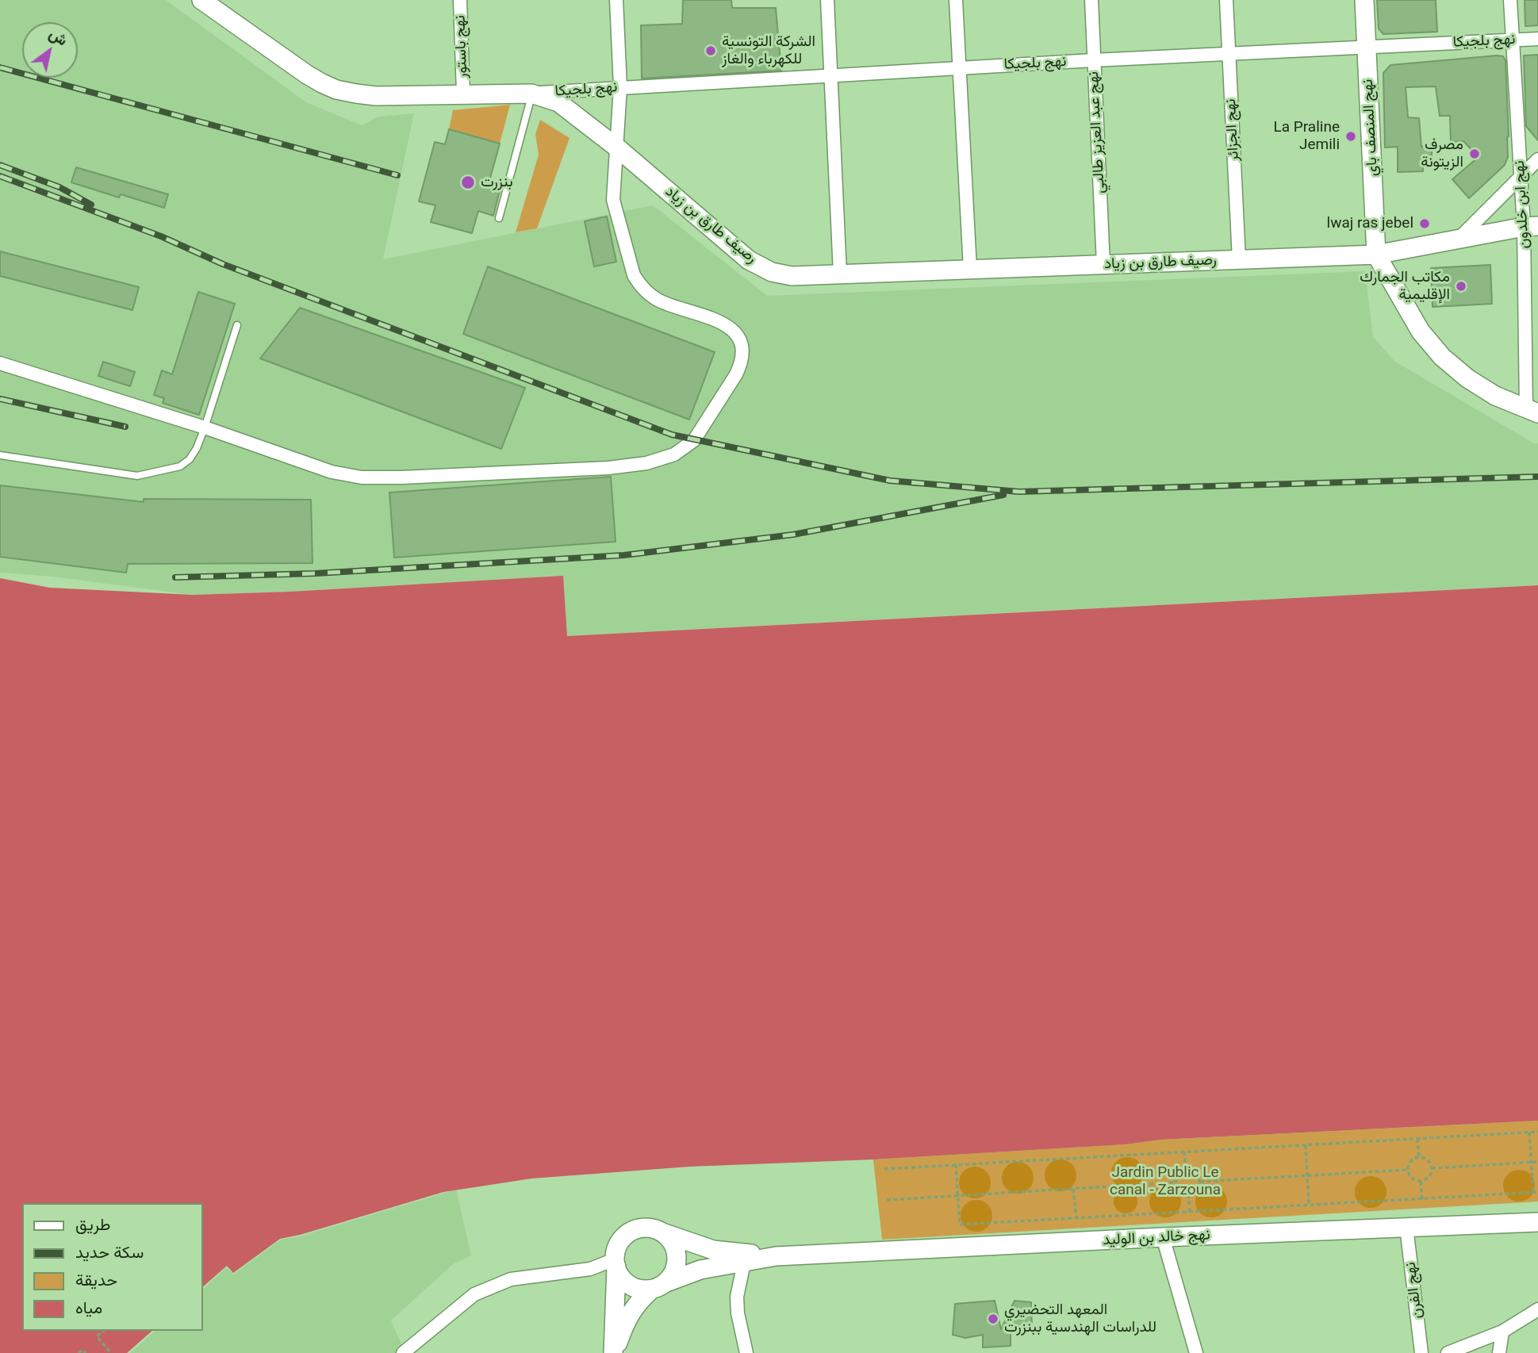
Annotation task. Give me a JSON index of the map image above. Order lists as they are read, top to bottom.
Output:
{
  "streets": {
    "street": [
      "نهج بلجيكا",
      "نهج باستور",
      "نهج المنصف باي",
      "نهج الجزائر",
      "نهج عبد العزيز طالبي",
      "نهج ابن خلدون",
      "رصيف طارق بن زياد",
      "نهج خالد بن الوليد",
      "نهج الفرن"
    ]
  },
  "crossings": [
    ["نهج بلجيكا", "نهج المنصف باي"],
    ["نهج بلجيكا", "نهج الجزائر"],
    ["نهج بلجيكا", "نهج عبد العزيز طالبي"],
    ["نهج بلجيكا", "نهج ابن خلدون"],
    ["نهج بلجيكا", "رصيف طارق بن زياد"],
    ["نهج باستور", "رصيف طارق بن زياد"],
    ["نهج المنصف باي", "رصيف طارق بن زياد"],
    ["نهج الجزائر", "رصيف طارق بن زياد"],
    ["نهج عبد العزيز طالبي", "رصيف طارق بن زياد"],
    ["نهج ابن خلدون", "رصيف طارق بن زياد"],
    ["نهج خالد بن الوليد", "نهج الفرن"]
  ],
  "parks": ["Jardin Public Le canal - Zarzouna"],
  "places": [
    "الشركة التونسية للكهرباء والغاز",
    "La Praline Jemili",
    "مصرف الزيتونة",
    "بنزرت",
    "lwaj ras jebel",
    "مكاتب الجمارك الإقليمية",
    "المعهد التحضيري للدراسات الهندسية ببنزرت"
  ],
  "legend": [
    "طريق",
    "سكة حديد",
    "حديقة",
    "مياه"
  ],
  "north": "top right"
}
